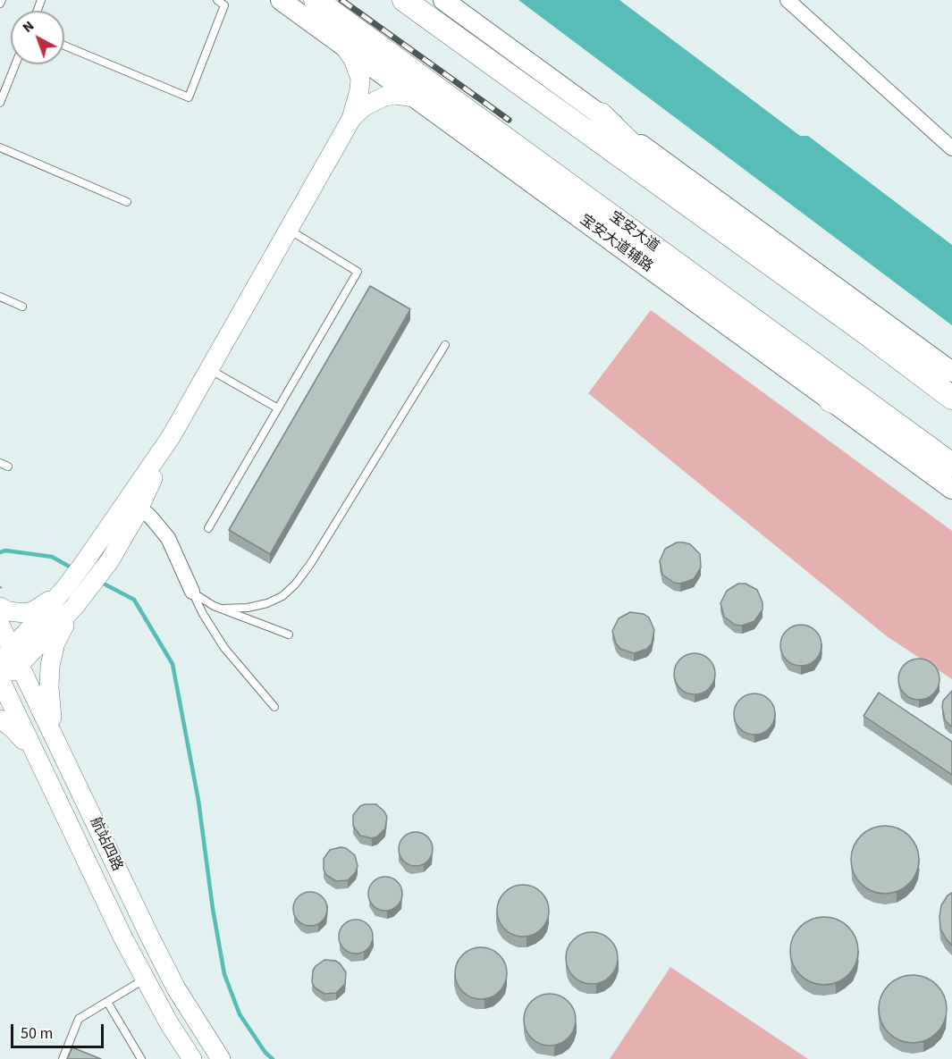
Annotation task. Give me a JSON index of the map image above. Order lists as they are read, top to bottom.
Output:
{
  "streets": {
    "main road": ["宝安大道", "宝安大道辅路"],
    "street": ["航站四路"]
  },
  "scale_bar": "50 m",
  "north": "top left"
}
